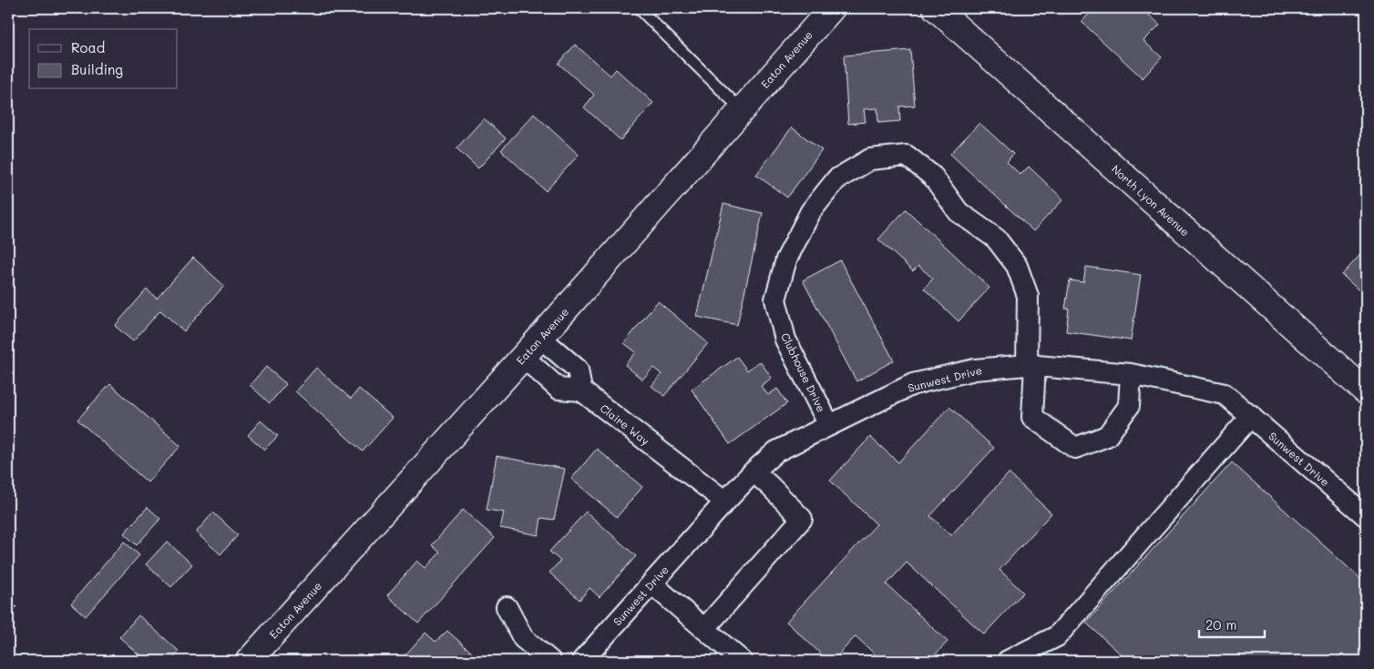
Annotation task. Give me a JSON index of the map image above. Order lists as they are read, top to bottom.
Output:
{
  "streets": {
    "street": [
      "Eaton Avenue",
      "North Lyon Avenue",
      "Clubhouse Drive",
      "Sunwest Drive",
      "Claire Way"
    ]
  },
  "crossings": [
    ["Clubhouse Drive", "Sunwest Drive"],
    ["Sunwest Drive", "Claire Way"]
  ],
  "legend": ["Road", "Building"],
  "scale_bar": "20 m"
}
